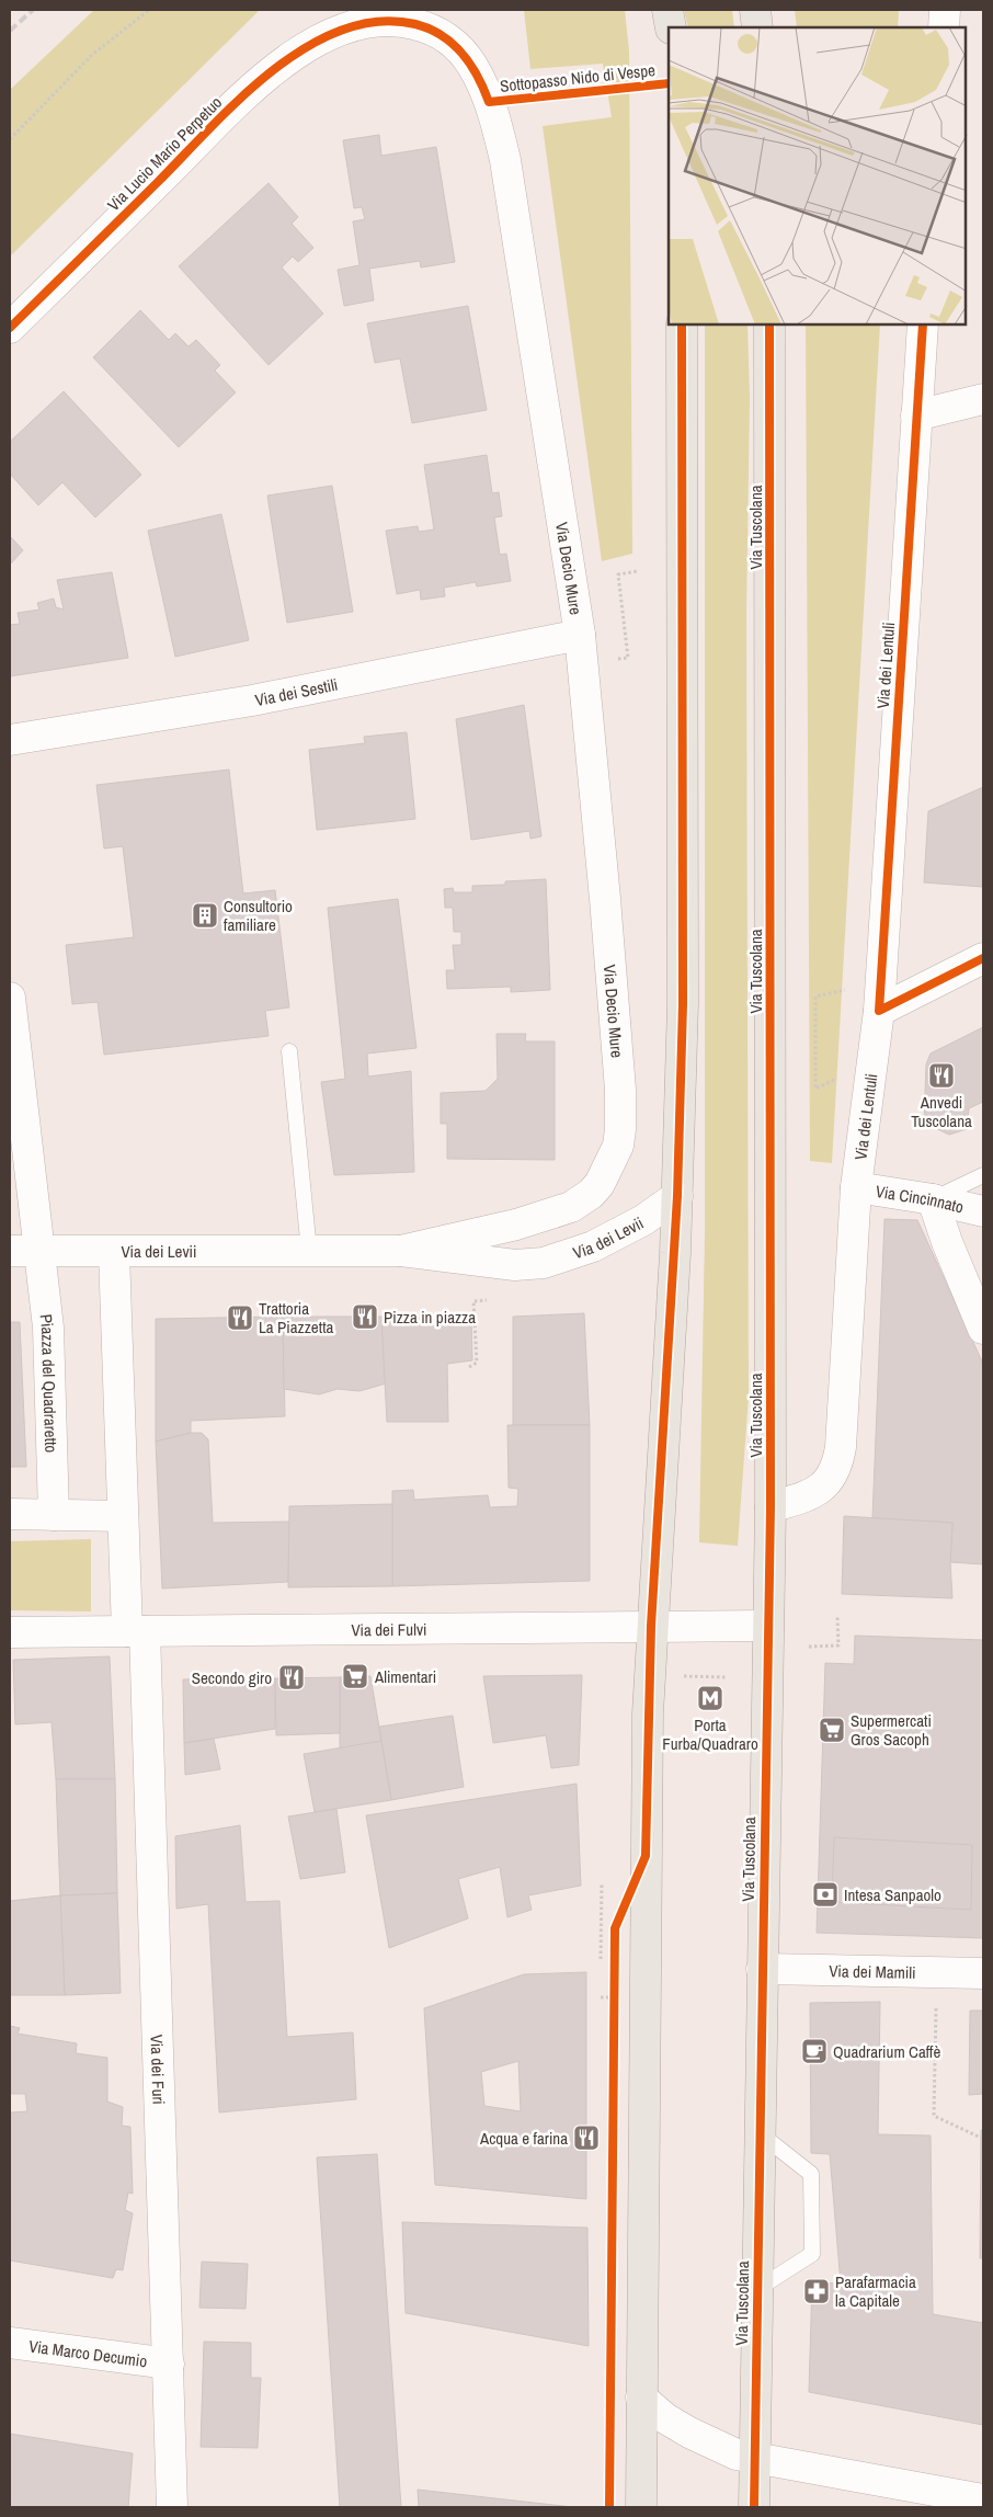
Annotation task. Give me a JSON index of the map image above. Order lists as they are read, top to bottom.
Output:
{
  "streets": {
    "main road": ["Via Tuscolana"],
    "street": [
      "Via Lucio Mario Perpetuo",
      "Via Decio Mure",
      "Via dei Lentuli",
      "Via dei Sestili",
      "Via Cincinnato",
      "Via dei Levii",
      "Piazza del Quadraretto",
      "Via dei Fulvi",
      "Via dei Mamili",
      "Via dei Furi",
      "Via Marco Decumio"
    ],
    "cycle path": ["Sottopasso Nido di Vespe"]
  },
  "crossings": [
    ["Via Lucio Mario Perpetuo", "Via Decio Mure"],
    ["Via Tuscolana", "Via dei Lentuli"],
    ["Via Tuscolana", "Via dei Mamili"],
    ["Via Decio Mure", "Via dei Sestili"],
    ["Via Decio Mure", "Via dei Levii"],
    ["Via dei Lentuli", "Via Cincinnato"],
    ["Via dei Levii", "Piazza del Quadraretto"],
    ["Via dei Fulvi", "Via dei Furi"],
    ["Via dei Furi", "Via Marco Decumio"]
  ],
  "places": {
    "building": ["Consultorio familiare"],
    "restaurant": [
      "Anvedi Tuscolana",
      "Pizza in piazza",
      "Trattoria La Piazzetta",
      "Secondo giro",
      "Acqua e farina"
    ],
    "supermarket": ["Alimentari", "Supermercati Gros Sacoph"],
    "metro station": ["Porta Furba/Quadraro"],
    "bank": ["Intesa Sanpaolo"],
    "cafe": ["Quadrarium Caffè"],
    "pharmacy": ["Parafarmacia la Capitale"]
  }
}
